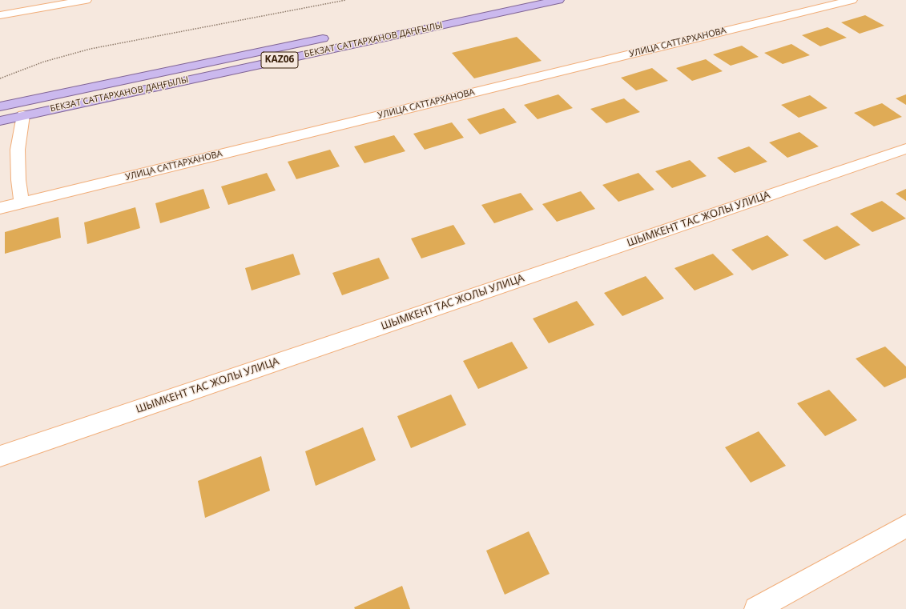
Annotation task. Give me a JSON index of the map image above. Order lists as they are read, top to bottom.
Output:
{
  "streets": {
    "main road": ["БЕКЗАТ САТТАРХАНОВ ДАҢҒЫЛЫ", "KАZ06"],
    "street": ["УЛИЦА САТТАРХАНОВА", "ШЫМКЕНТ ТАС ЖОЛЫ УЛИЦА"]
  }
}
